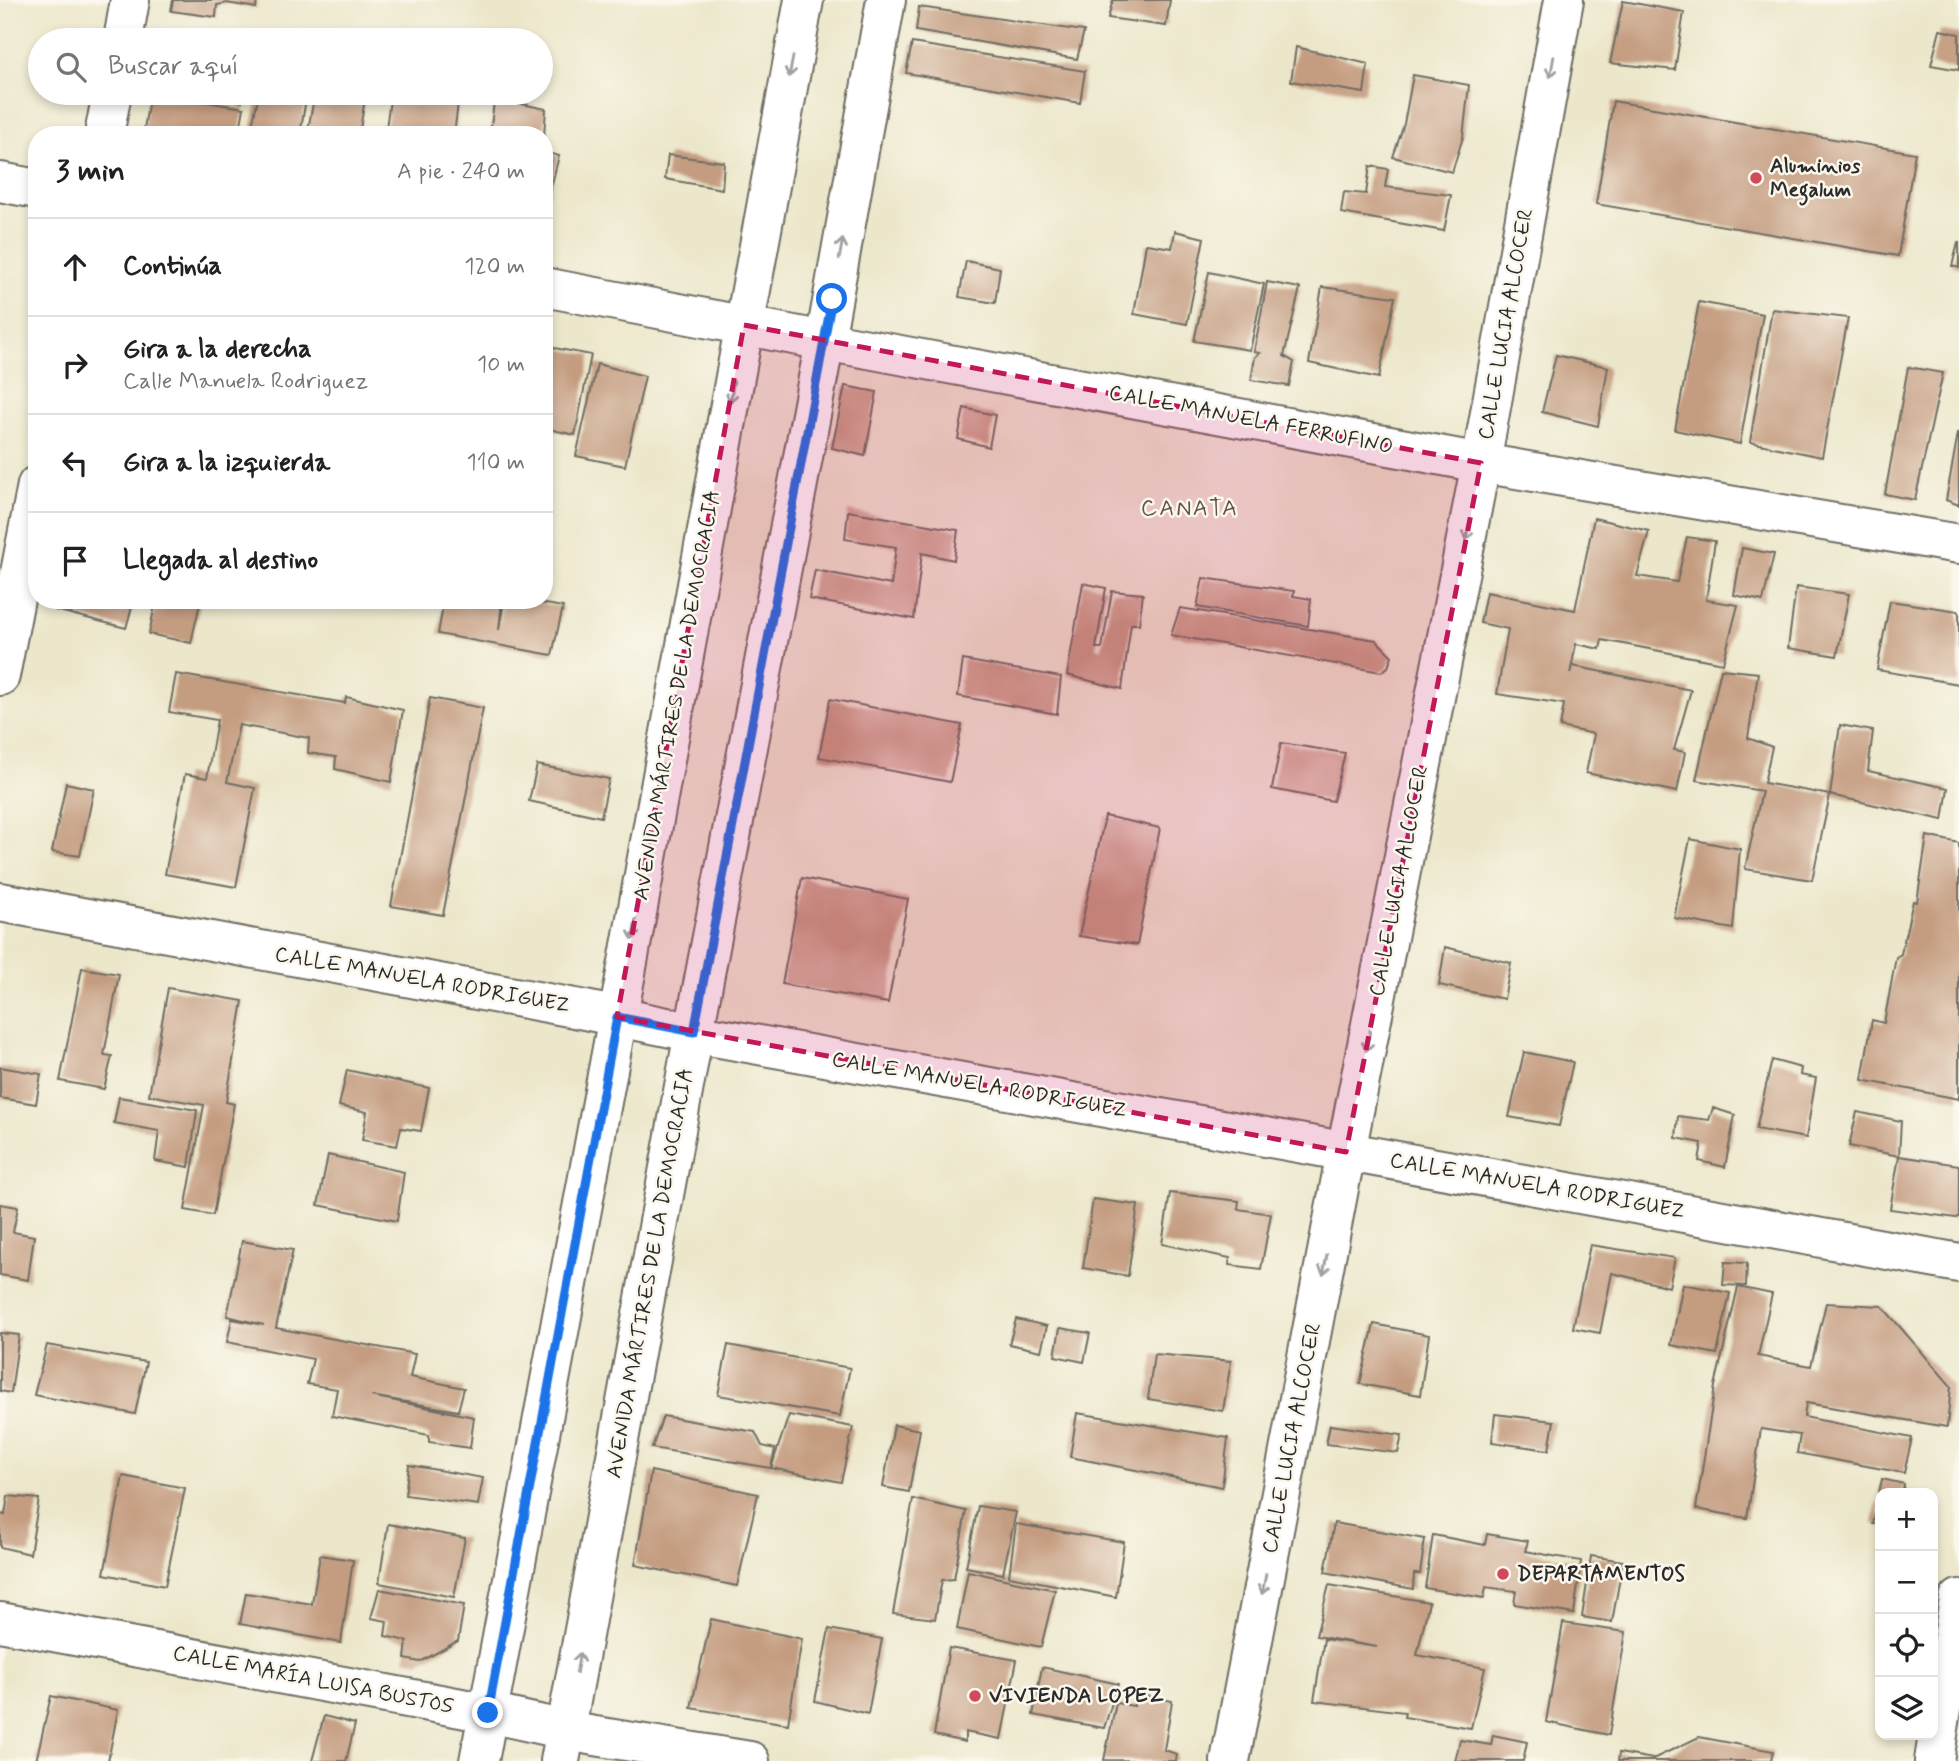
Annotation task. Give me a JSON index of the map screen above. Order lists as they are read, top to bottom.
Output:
{
  "streets": {
    "street": [
      "CALLE LUCIA ALCOCER",
      "CALLE MANUELA FERRUFINO",
      "AVENIDA MÁRTIRES DE LA DEMOCRACIA",
      "CALLE MANUELA RODRIGUEZ",
      "CALLE MARÍA LUISA BUSTOS"
    ]
  },
  "crossings": [
    ["CALLE LUCIA ALCOCER", "CALLE MANUELA FERRUFINO"],
    ["CALLE LUCIA ALCOCER", "CALLE MANUELA RODRIGUEZ"],
    ["CALLE MANUELA FERRUFINO", "AVENIDA MÁRTIRES DE LA DEMOCRACIA"],
    ["AVENIDA MÁRTIRES DE LA DEMOCRACIA", "CALLE MANUELA RODRIGUEZ"],
    ["AVENIDA MÁRTIRES DE LA DEMOCRACIA", "CALLE MARÍA LUISA BUSTOS"]
  ],
  "one_way": ["CALLE LUCIA ALCOCER"],
  "districts": ["CANATA"],
  "places": ["Aluminios Megalum", "DEPARTAMENTOS", "VIVIENDA LOPEZ"],
  "page": {
    "search": "Buscar aquí",
    "heading": ["3 min", "A pie · 240 m"],
    "list": [
      ["Continúa", "120 m"],
      ["Gira a la derecha", "Calle Manuela Rodriguez", "10 m"],
      ["Gira a la izquierda", "110 m"],
      "Llegada al destino"
    ],
    "map_buttons": ["+", "−"]
  }
}
